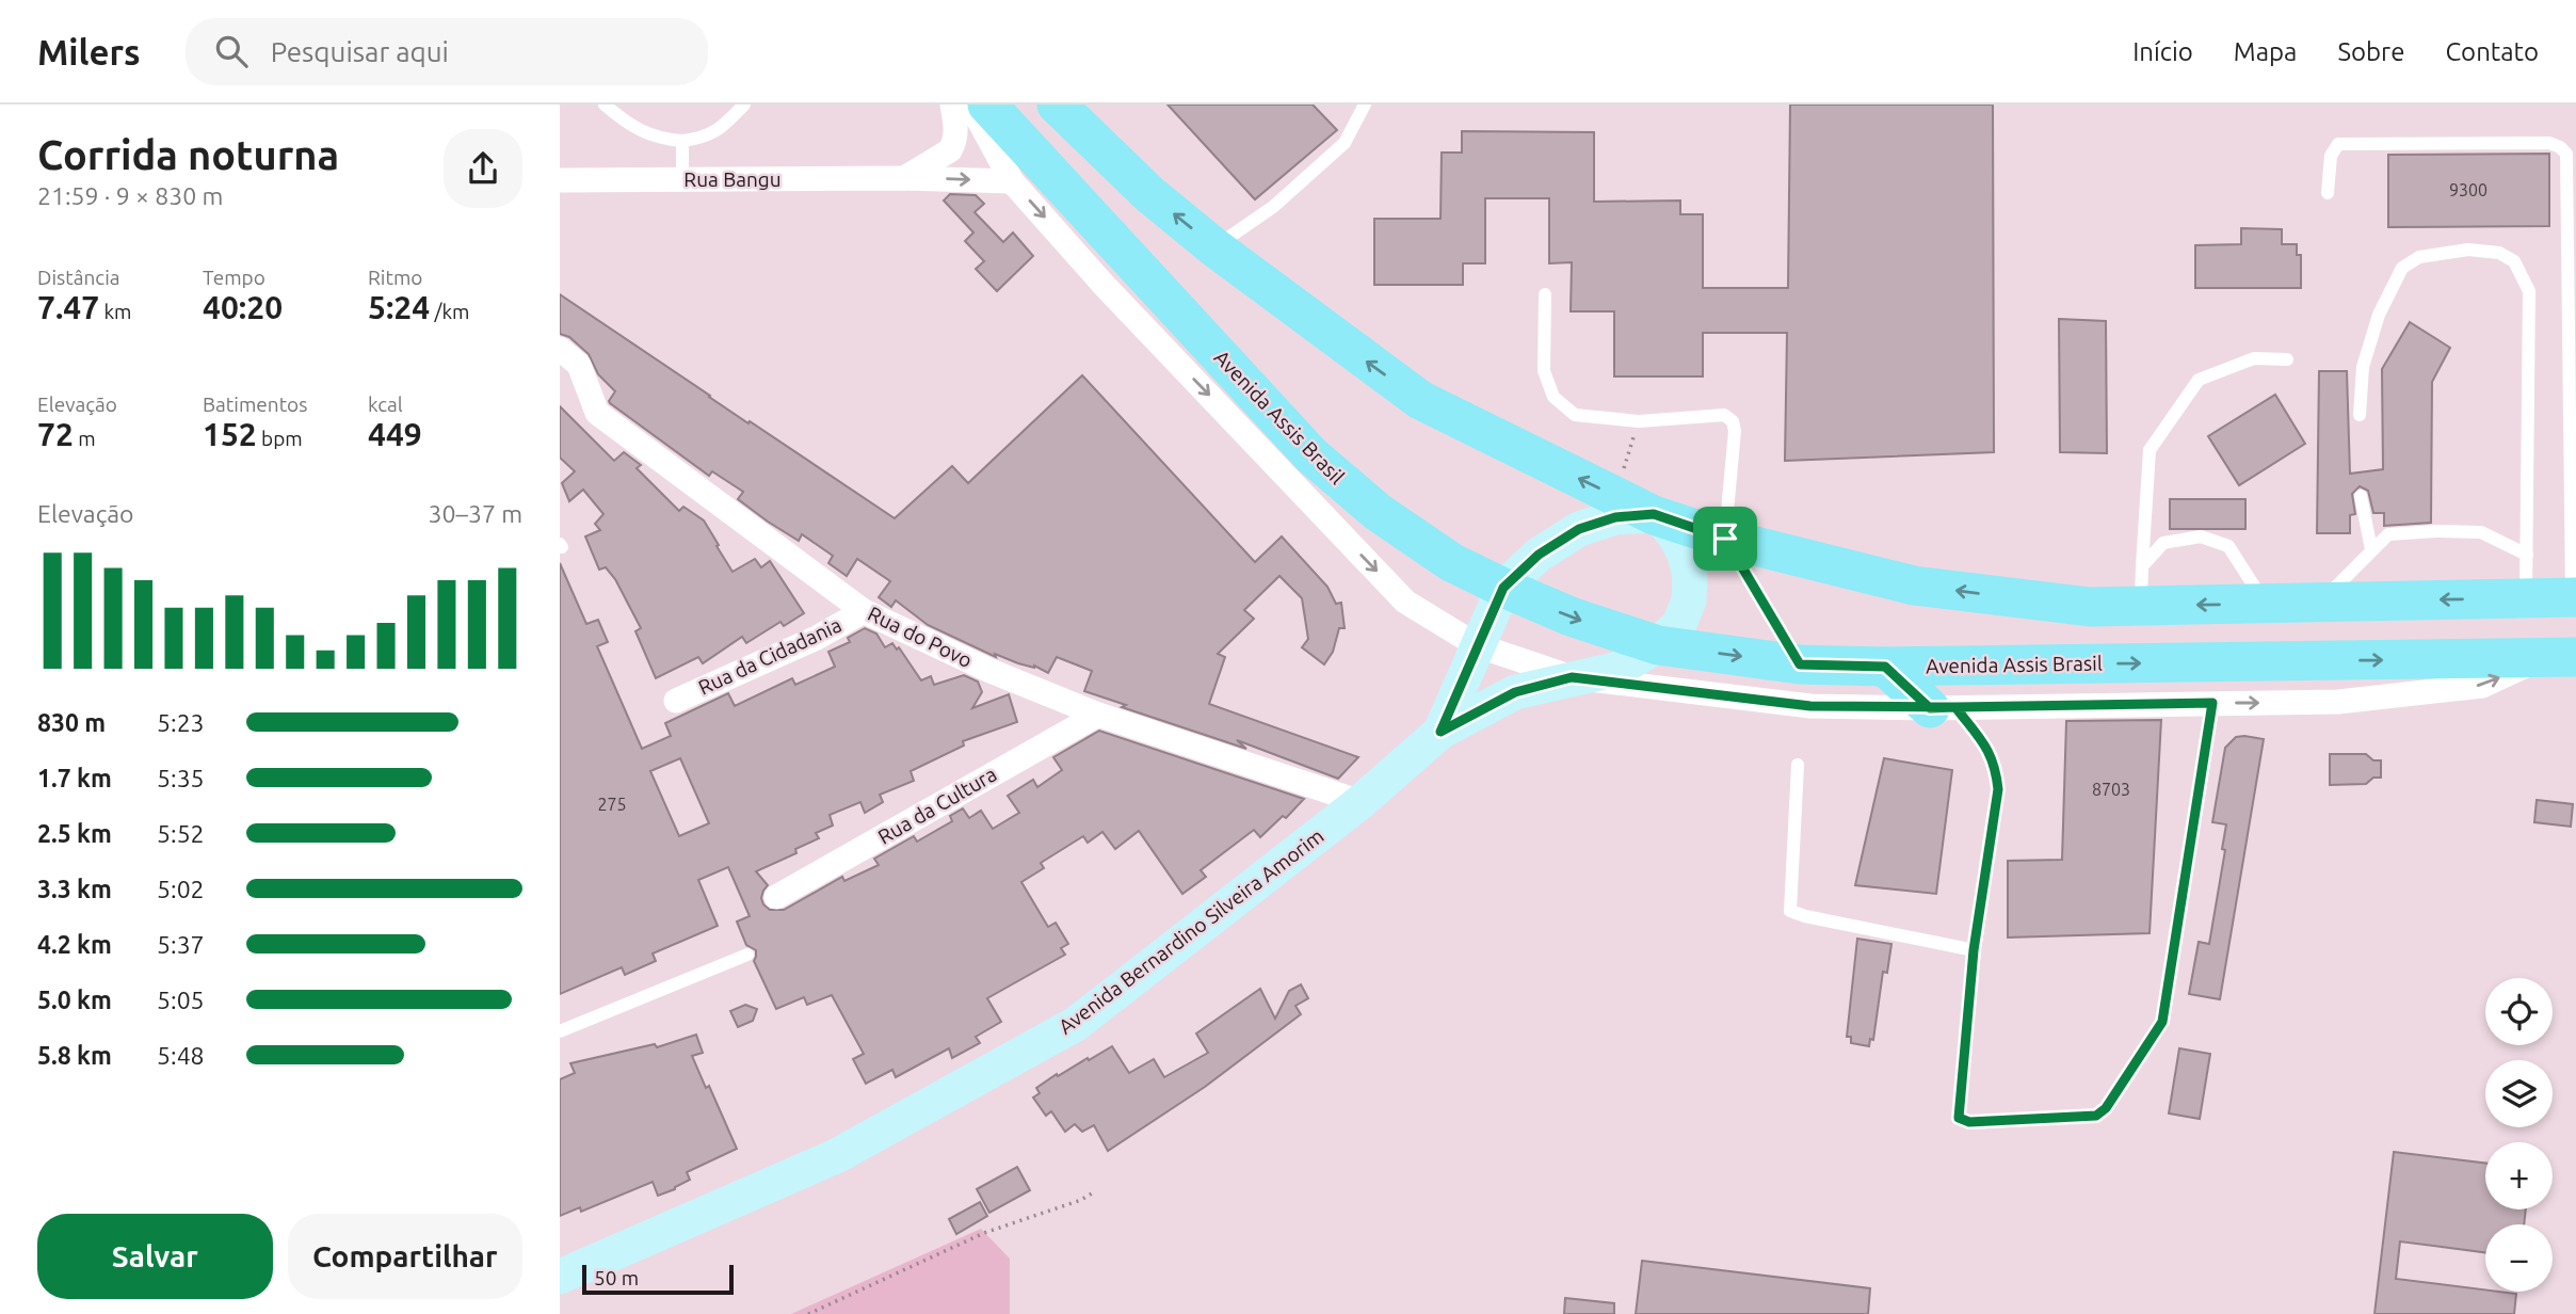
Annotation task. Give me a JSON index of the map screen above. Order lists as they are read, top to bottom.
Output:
{
  "streets": {
    "main road": ["Avenida Assis Brasil", "Avenida Bernardino Silveira Amorim"],
    "street": [
      "Rua Bangu",
      "Rua do Povo",
      "Rua da Cidadania",
      "Rua da Cultura"
    ]
  },
  "crossings": [
    ["Avenida Assis Brasil", "Avenida Bernardino Silveira Amorim"],
    ["Rua do Povo", "Rua da Cidadania"],
    ["Rua do Povo", "Rua da Cultura"],
    ["Rua do Povo", "Avenida Bernardino Silveira Amorim"]
  ],
  "house_numbers": ["9300", "8703", "275"],
  "scale_bar": "50 m",
  "page": {
    "header": "Milers",
    "search": "Pesquisar aqui",
    "nav": [
      "Início",
      "Mapa",
      "Sobre",
      "Contato"
    ],
    "heading": ["Corrida noturna", "21:59 · 9 × 830 m"],
    "stats": [
      ["Distância", "7.47 km"],
      ["Tempo", "40:20"],
      ["Ritmo", "5:24 /km"],
      ["Elevação", "72 m"],
      ["Batimentos", "152 bpm"],
      ["kcal", "449"]
    ],
    "chart": ["Elevação", "30–37 m"],
    "list": [
      {
        "name": "830 m",
        "note": "5:23"
      },
      {
        "name": "1.7 km",
        "note": "5:35"
      },
      {
        "name": "2.5 km",
        "note": "5:52"
      },
      {
        "name": "3.3 km",
        "note": "5:02"
      },
      {
        "name": "4.2 km",
        "note": "5:37"
      },
      {
        "name": "5.0 km",
        "note": "5:05"
      },
      {
        "name": "5.8 km",
        "note": "5:48"
      }
    ],
    "map_buttons": ["+", "−"],
    "buttons": ["Salvar", "Compartilhar"],
    "scale": "50 m"
  }
}
